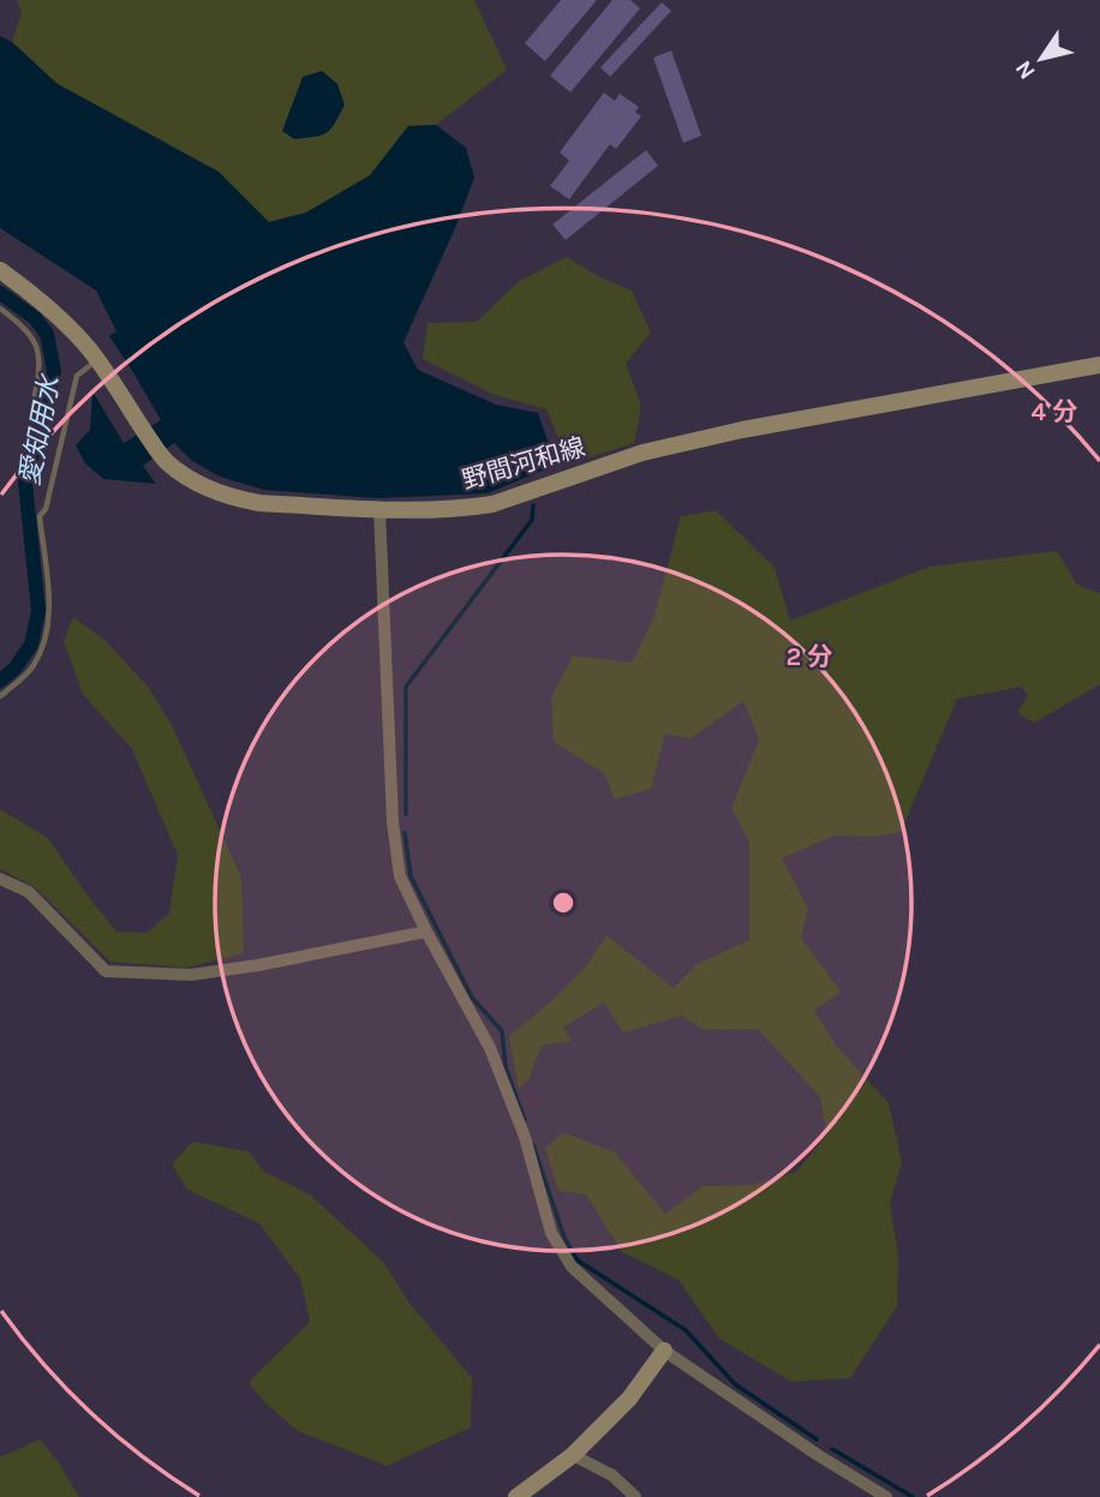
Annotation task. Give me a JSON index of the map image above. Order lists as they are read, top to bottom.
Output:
{
  "streets": {
    "main road": ["野間河和線"]
  },
  "water": ["愛知用水"],
  "north": "bottom left",
  "rings": ["4 分", "2 分"]
}
